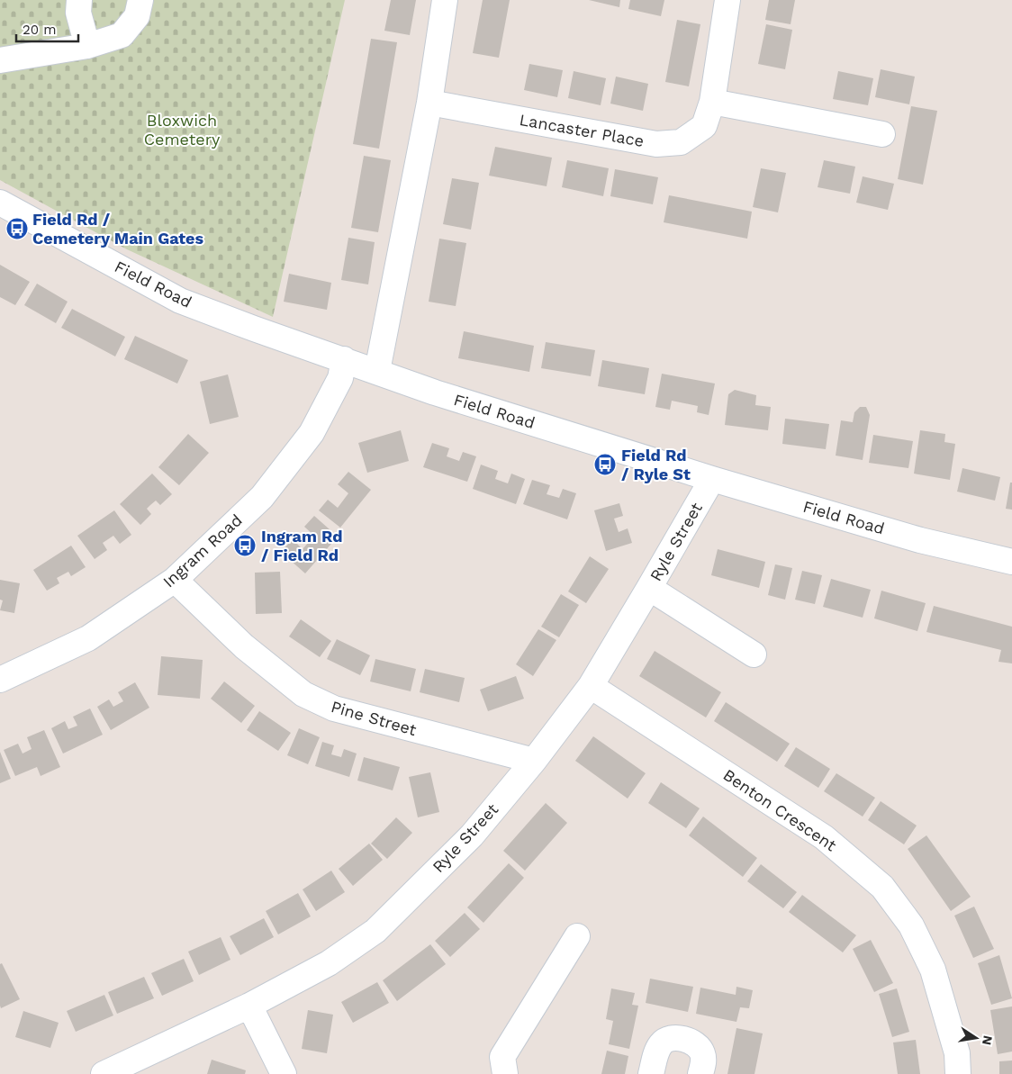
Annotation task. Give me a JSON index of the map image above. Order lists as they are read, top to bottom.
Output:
{
  "streets": {
    "street": [
      "Lancaster Place",
      "Field Road",
      "Ryle Street",
      "Ingram Road",
      "Pine Street",
      "Benton Crescent"
    ]
  },
  "crossings": [
    ["Field Road", "Ryle Street"],
    ["Field Road", "Ingram Road"],
    ["Ryle Street", "Pine Street"],
    ["Ryle Street", "Benton Crescent"],
    ["Ingram Road", "Pine Street"]
  ],
  "parks": ["Bloxwich Cemetery"],
  "places": {
    "bus stop": ["Field Rd / Cemetery Main Gates", "Field Rd / Ryle St", "Ingram Rd / Field Rd"]
  },
  "scale_bar": "20 m",
  "north": "right"
}
